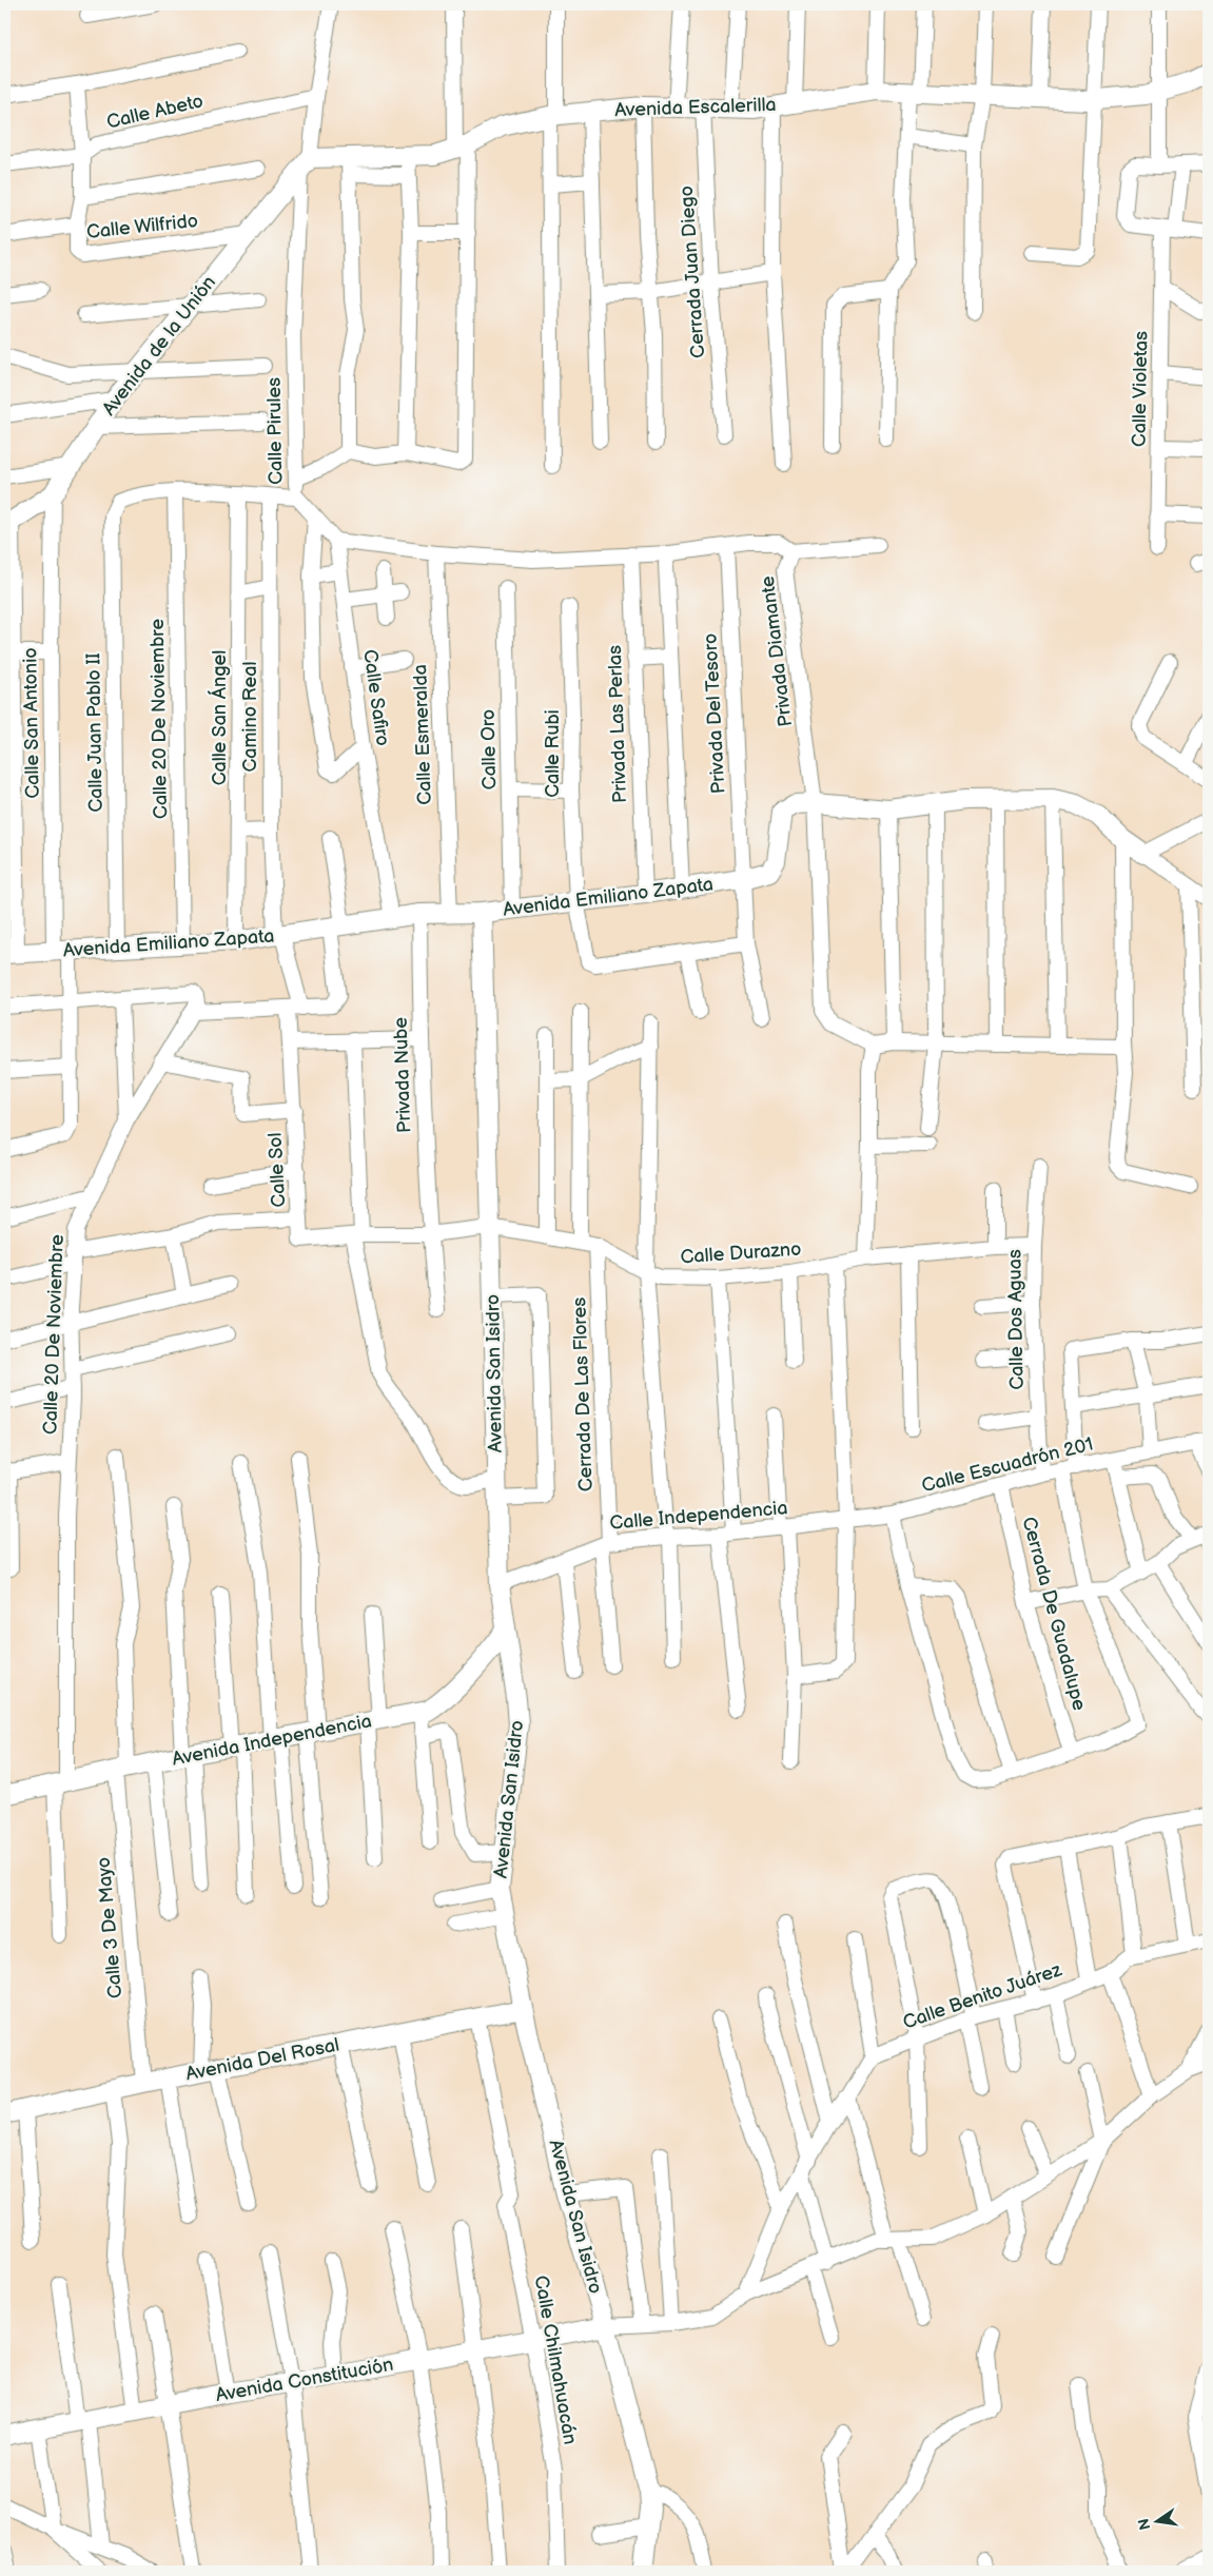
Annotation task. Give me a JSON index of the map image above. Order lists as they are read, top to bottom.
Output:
{
  "streets": {
    "main road": [
      "Avenida Escalerilla",
      "Avenida de la Unión",
      "Avenida Emiliano Zapata",
      "Avenida San Isidro",
      "Avenida Independencia",
      "Avenida Del Rosal",
      "Avenida Constitución"
    ],
    "street": [
      "Calle Abeto",
      "Calle Wilfrido",
      "Cerrada Juan Diego",
      "Calle Violetas",
      "Calle Pirules",
      "Privada Diamante",
      "Calle Safiro",
      "Privada Del Tesoro",
      "Camino Real",
      "Calle San Ángel",
      "Calle 20 De Noviembre",
      "Calle San Antonio",
      "Privada Las Perlas",
      "Calle Juan Pablo II",
      "Calle Esmeralda",
      "Calle Oro",
      "Calle Rubi",
      "Privada Nube",
      "Calle Sol",
      "Calle Durazno",
      "Calle Dos Aguas",
      "Cerrada De Las Flores",
      "Calle Escuadrón 201",
      "Calle Independencia",
      "Cerrada De Guadalupe",
      "Calle 3 De Mayo",
      "Calle Benito Juárez",
      "Calle Chilmahuacán"
    ]
  },
  "crossings": [
    ["Avenida Escalerilla", "Cerrada Juan Diego"],
    ["Avenida Escalerilla", "Avenida de la Unión"],
    ["Avenida Escalerilla", "Calle Pirules"],
    ["Calle Abeto", "Calle Pirules"],
    ["Calle Wilfrido", "Avenida de la Unión"],
    ["Avenida de la Unión", "Calle Pirules"],
    ["Avenida de la Unión", "Calle San Antonio"],
    ["Calle Pirules", "Camino Real"],
    ["Calle Pirules", "Calle San Ángel"],
    ["Calle Pirules", "Calle 20 De Noviembre"],
    ["Calle Pirules", "Calle Juan Pablo II"],
    ["Privada Diamante", "Avenida Emiliano Zapata"],
    ["Calle Safiro", "Avenida Emiliano Zapata"],
    ["Privada Del Tesoro", "Avenida Emiliano Zapata"],
    ["Camino Real", "Avenida Emiliano Zapata"],
    ["Camino Real", "Calle Sol"],
    ["Calle San Ángel", "Avenida Emiliano Zapata"],
    ["Calle 20 De Noviembre", "Avenida Emiliano Zapata"],
    ["Calle 20 De Noviembre", "Calle Sol"],
    ["Calle 20 De Noviembre", "Avenida Independencia"],
    ["Calle San Antonio", "Avenida Emiliano Zapata"],
    ["Privada Las Perlas", "Avenida Emiliano Zapata"],
    ["Calle Juan Pablo II", "Avenida Emiliano Zapata"],
    ["Calle Esmeralda", "Avenida Emiliano Zapata"],
    ["Calle Oro", "Avenida Emiliano Zapata"],
    ["Calle Rubi", "Avenida Emiliano Zapata"],
    ["Avenida Emiliano Zapata", "Privada Nube"],
    ["Avenida Emiliano Zapata", "Avenida San Isidro"],
    ["Privada Nube", "Calle Durazno"],
    ["Calle Sol", "Calle Durazno"],
    ["Calle Durazno", "Calle Dos Aguas"],
    ["Calle Durazno", "Avenida San Isidro"],
    ["Calle Durazno", "Cerrada De Las Flores"],
    ["Calle Dos Aguas", "Calle Escuadrón 201"],
    ["Avenida San Isidro", "Calle Independencia"],
    ["Avenida San Isidro", "Avenida Independencia"],
    ["Avenida San Isidro", "Avenida Del Rosal"],
    ["Avenida San Isidro", "Avenida Constitución"],
    ["Cerrada De Las Flores", "Calle Independencia"],
    ["Calle Escuadrón 201", "Calle Independencia"],
    ["Calle Escuadrón 201", "Cerrada De Guadalupe"],
    ["Avenida Independencia", "Calle 3 De Mayo"],
    ["Calle 3 De Mayo", "Avenida Del Rosal"],
    ["Avenida Del Rosal", "Calle Chilmahuacán"],
    ["Calle Chilmahuacán", "Avenida Constitución"]
  ],
  "north": "left"
}
